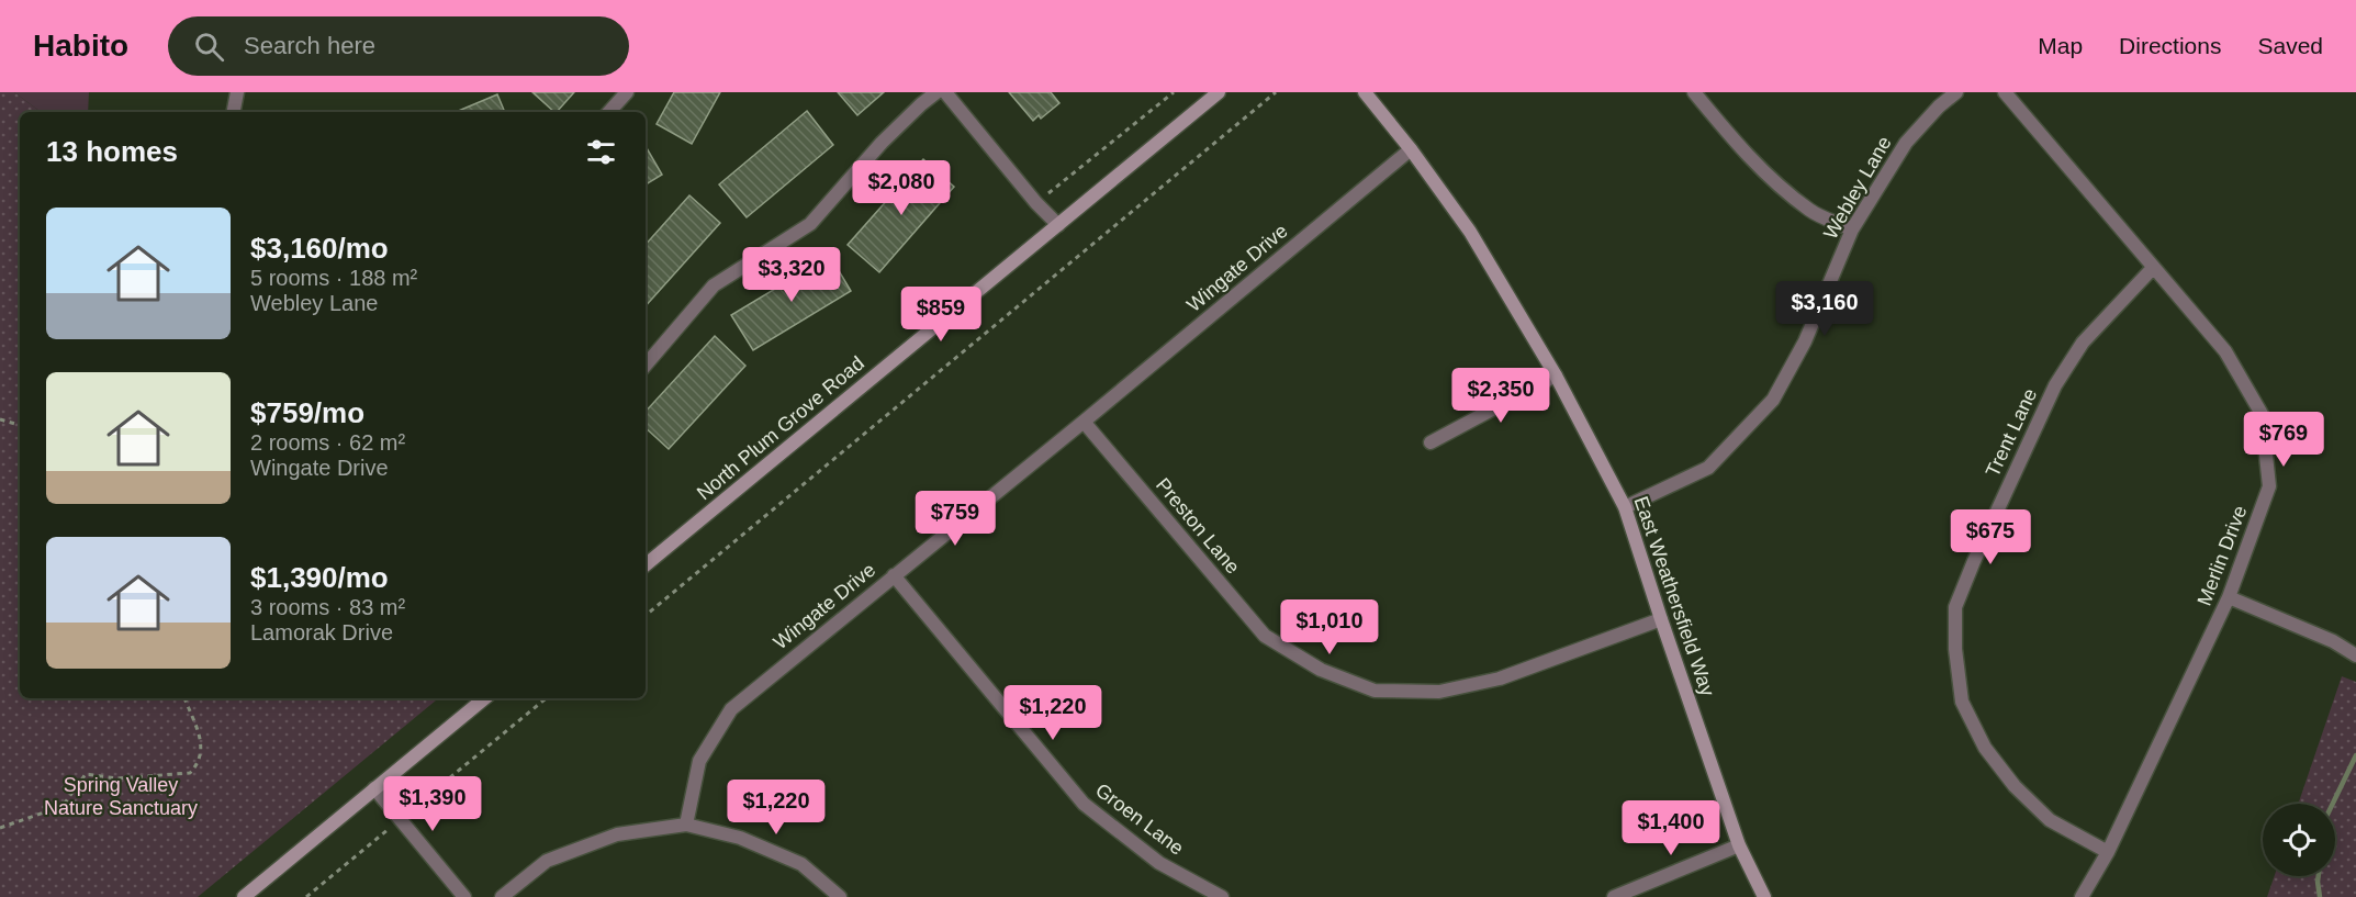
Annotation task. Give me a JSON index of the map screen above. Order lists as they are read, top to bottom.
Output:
{
  "streets": {
    "street": [
      "Webley Lane",
      "Wingate Drive",
      "North Plum Grove Road",
      "Trent Lane",
      "Preston Lane",
      "Merlin Drive",
      "East Weathersfield Way",
      "Groen Lane"
    ]
  },
  "crossings": [
    ["Webley Lane", "East Weathersfield Way"],
    ["Wingate Drive", "Preston Lane"],
    ["Wingate Drive", "East Weathersfield Way"],
    ["Wingate Drive", "Groen Lane"],
    ["Trent Lane", "Merlin Drive"],
    ["Preston Lane", "East Weathersfield Way"]
  ],
  "parks": ["Spring Valley Nature Sanctuary"],
  "page": {
    "header": "Habito",
    "search": "Search here",
    "nav": ["Map", "Directions", "Saved"],
    "heading": "13 homes",
    "price": [
      "$2,080",
      "$3,320",
      "$3,160",
      "$859",
      "$2,350",
      "$769",
      "$759",
      "$675",
      "$1,010",
      "$1,220",
      "$1,390",
      "$1,220",
      "$1,400"
    ],
    "list": [
      {
        "name": "$3,160/mo",
        "note": "5 rooms · 188 m² · Webley Lane"
      },
      {
        "name": "$759/mo",
        "note": "2 rooms · 62 m² · Wingate Drive"
      },
      {
        "name": "$1,390/mo",
        "note": "3 rooms · 83 m² · Lamorak Drive"
      }
    ]
  }
}
